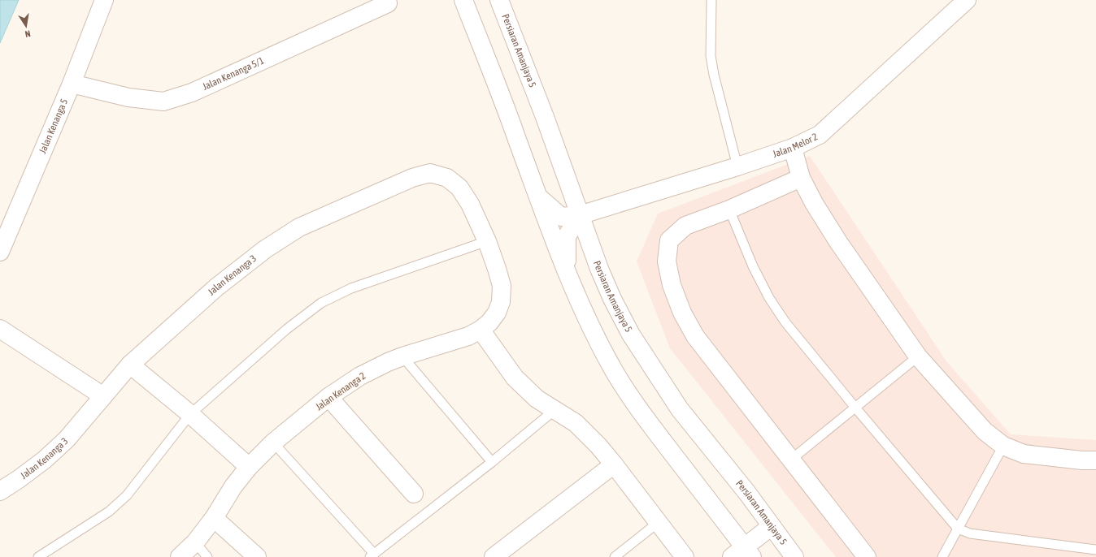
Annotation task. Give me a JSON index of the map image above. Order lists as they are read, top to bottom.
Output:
{
  "streets": {
    "street": [
      "Persiaran Amanjaya 5",
      "Jalan Kenanga 5/1",
      "Jalan Kenanga 5",
      "Jalan Melor 2",
      "Jalan Kenanga 3",
      "Jalan Kenanga 2"
    ]
  },
  "crossings": [
    ["Persiaran Amanjaya 5", "Jalan Melor 2"],
    ["Jalan Kenanga 5/1", "Jalan Kenanga 5"],
    ["Jalan Kenanga 3", "Jalan Kenanga 2"]
  ],
  "north": "bottom"
}
